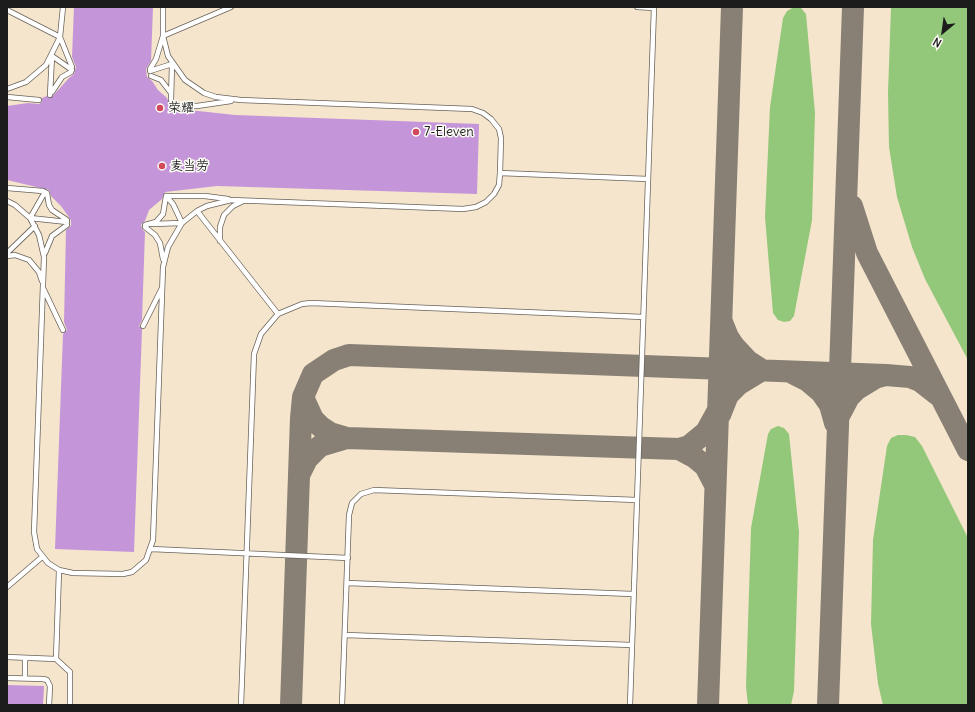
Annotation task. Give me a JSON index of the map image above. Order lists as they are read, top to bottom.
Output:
{
  "places": ["荣耀", "7-Eleven", "麦当劳"],
  "north": "bottom left"
}
